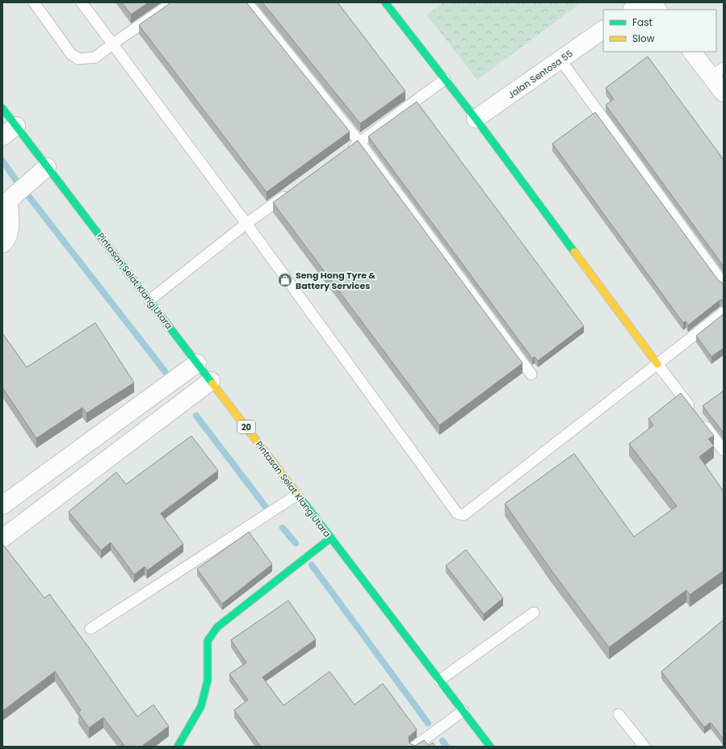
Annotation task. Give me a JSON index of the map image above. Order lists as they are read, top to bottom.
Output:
{
  "streets": {
    "main road": ["Pintasan Selat Klang Utara", "20"],
    "street": ["Jalan Sentosa 55"]
  },
  "places": {
    "shop": ["Seng Hong Tyre & Battery Services"]
  },
  "legend": ["Fast", "Slow"]
}
